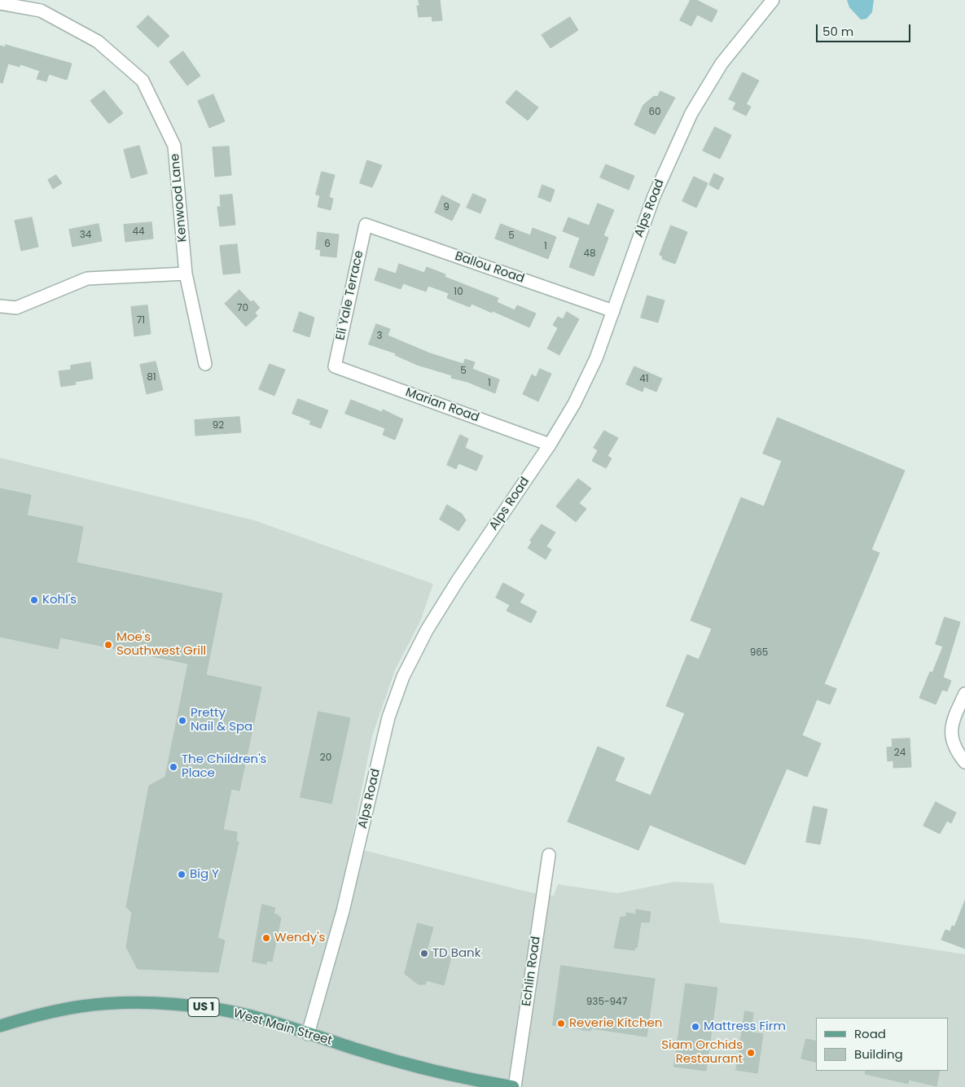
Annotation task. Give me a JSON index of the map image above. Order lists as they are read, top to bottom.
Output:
{
  "streets": {
    "main road": ["US 1", "West Main Street"],
    "street": [
      "Kenwood Lane",
      "Alps Road",
      "Ballou Road",
      "Eli Yale Terrace",
      "Marian Road",
      "Echlin Road"
    ]
  },
  "crossings": [
    ["Alps Road", "Ballou Road"],
    ["Alps Road", "Marian Road"],
    ["Alps Road", "West Main Street"],
    ["Ballou Road", "Eli Yale Terrace"],
    ["Eli Yale Terrace", "Marian Road"],
    ["Echlin Road", "West Main Street"]
  ],
  "places": [
    "Kohl's",
    "Moe's Southwest Grill",
    "Pretty Nail & Spa",
    "The Children's Place",
    "Big Y",
    "Wendy's",
    "TD Bank",
    "Reverie Kitchen",
    "Mattress Firm",
    "Siam Orchids Restaurant"
  ],
  "house_numbers": [
    "60",
    "9",
    "44",
    "34",
    "5",
    "6",
    "1",
    "48",
    "10",
    "70",
    "71",
    "3",
    "5",
    "81",
    "41",
    "1",
    "92",
    "965",
    "24",
    "20",
    "935-947"
  ],
  "legend": ["Road", "Building"],
  "scale_bar": "50 m"
}
